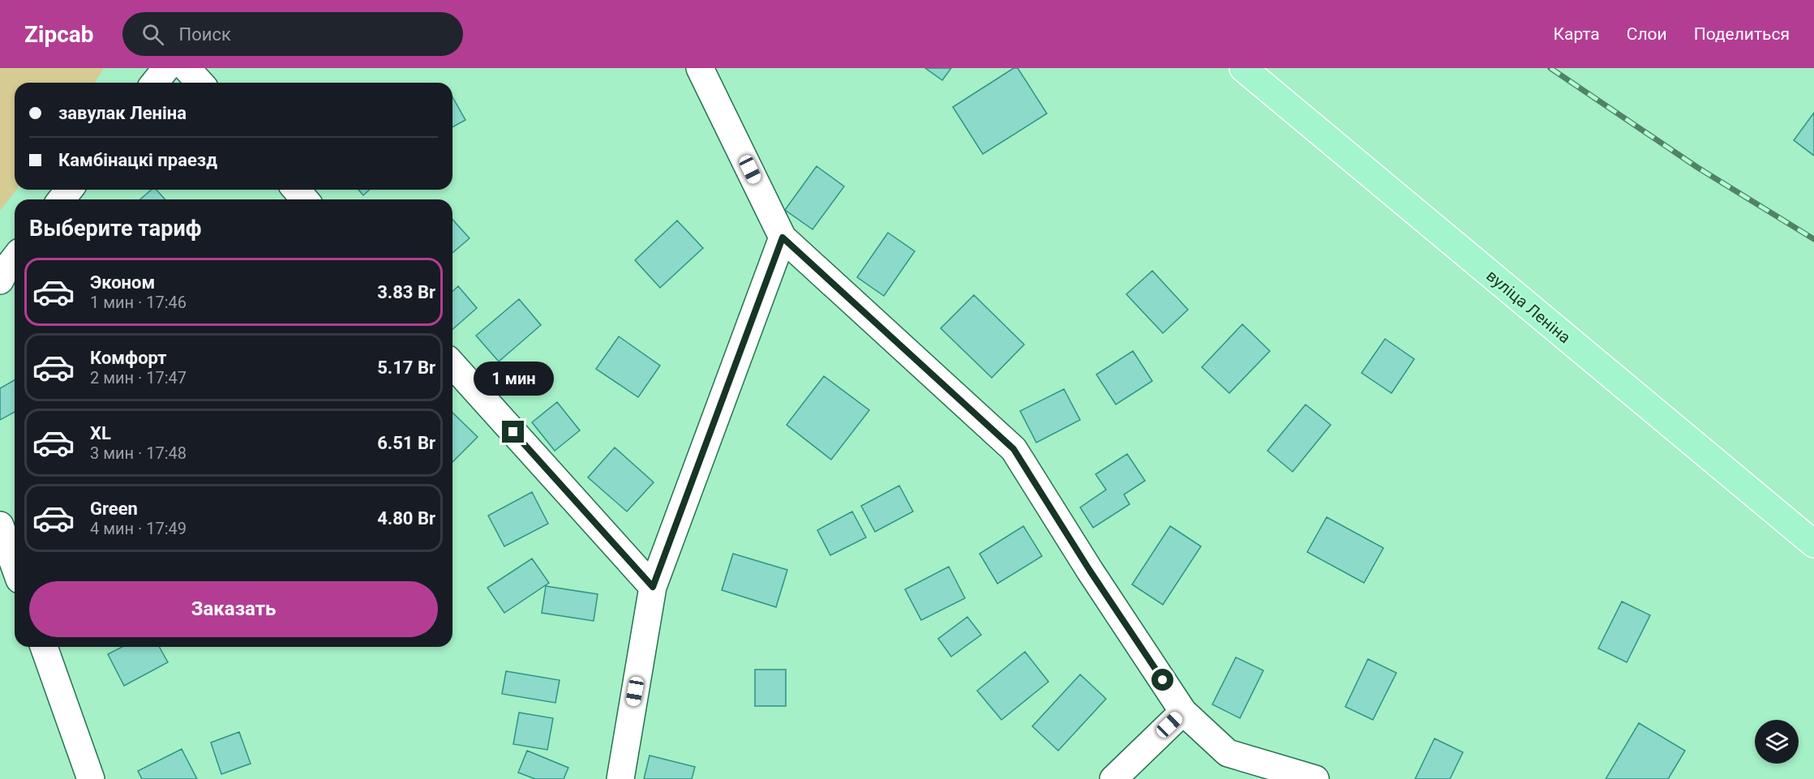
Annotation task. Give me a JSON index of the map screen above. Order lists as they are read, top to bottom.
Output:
{
  "streets": {
    "main road": ["вуліца Леніна"]
  },
  "page": {
    "header": "Zipcab",
    "search": "Поиск",
    "nav": ["Карта", "Слои", "Поделиться"],
    "banner": ["завулак Леніна", "Камбінацкі праезд"],
    "heading": "Выберите тариф",
    "list": [
      {
        "name": "Эконом",
        "note": "1 мин · 17:46",
        "value": "3.83 Br"
      },
      {
        "name": "Комфорт",
        "note": "2 мин · 17:47",
        "value": "5.17 Br"
      },
      {
        "name": "XL",
        "note": "3 мин · 17:48",
        "value": "6.51 Br"
      },
      {
        "name": "Green",
        "note": "4 мин · 17:49",
        "value": "4.80 Br"
      }
    ],
    "bubble": "1 мин",
    "buttons": "Заказать"
  }
}
